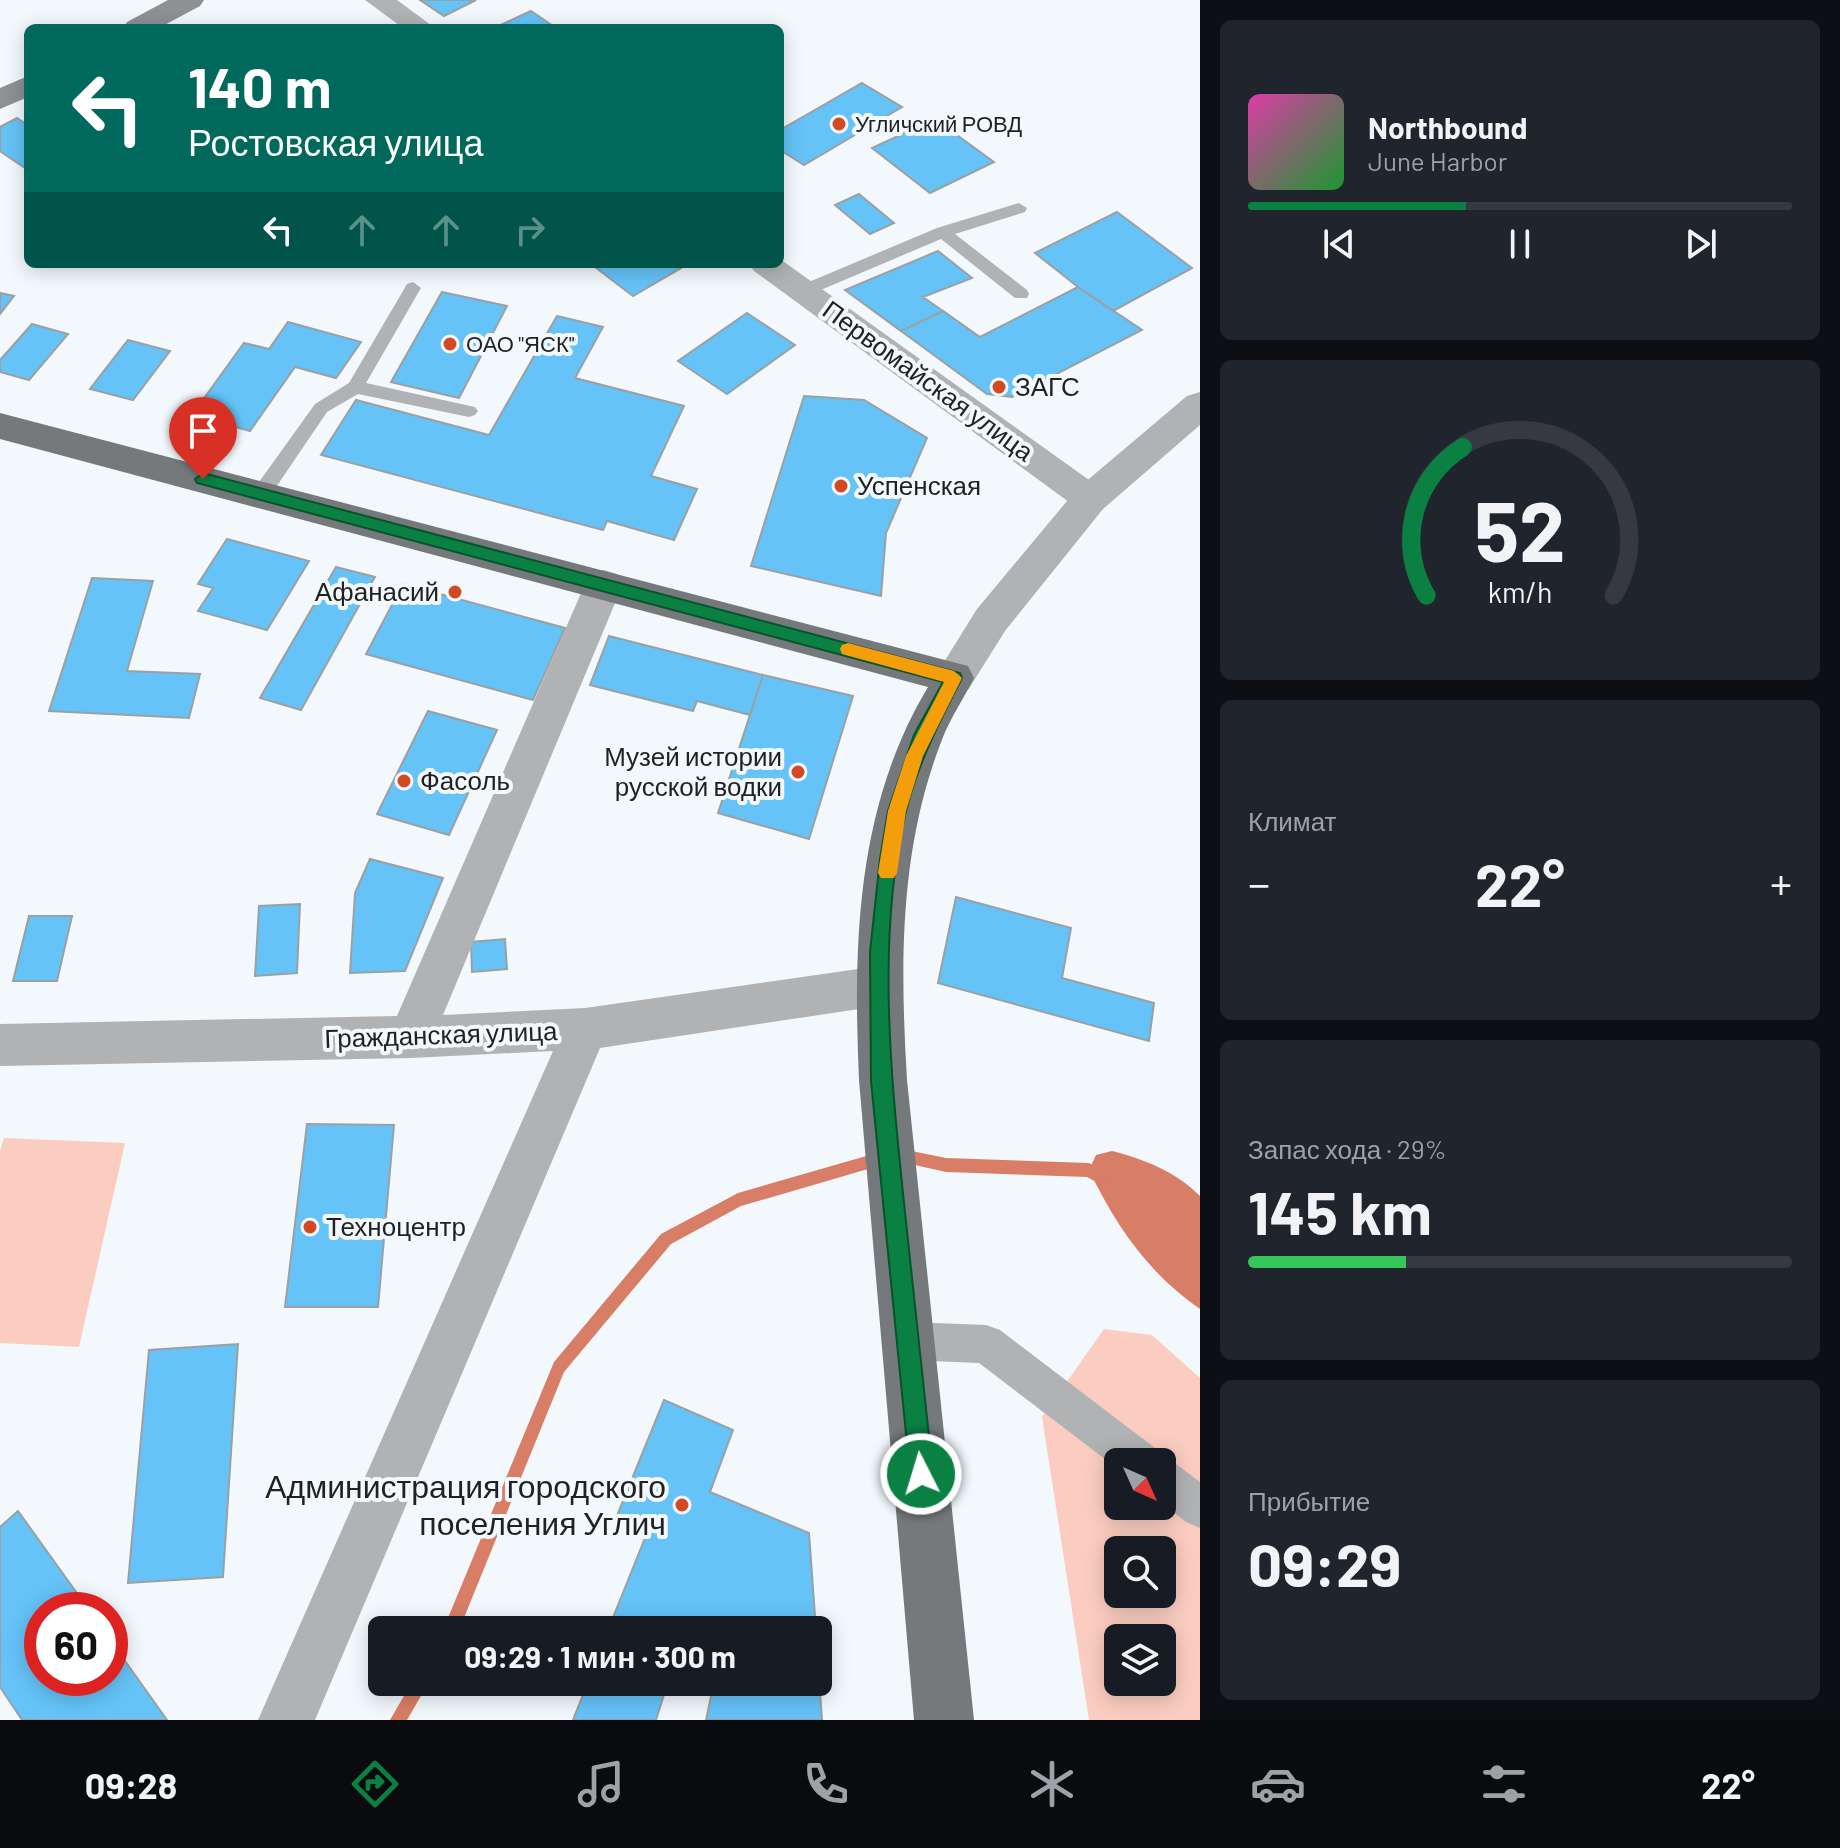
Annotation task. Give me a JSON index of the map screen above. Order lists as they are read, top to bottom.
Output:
{
  "streets": {
    "street": ["Первомайская улица", "Гражданская улица"]
  },
  "places": [
    "Угличский РОВД",
    "ОАО \"ЯСК\"",
    "ЗАГС",
    "Успенская",
    "Афанасий",
    "Музей истории русской водки",
    "Фасоль",
    "Техноцентр",
    "Администрация городского поселения Углич"
  ],
  "north": "bottom right",
  "page": {
    "turn": ["140 m", "Ростовская улица"],
    "song": ["Northbound", "June Harbor"],
    "tile": [
      "Климат",
      ["Запас хода · 29%", "145 km"],
      ["Прибытие", "09:29"]
    ],
    "heat": ["−", "22°", "+"],
    "limit": "60",
    "trip": "09:29 · 1 мин · 300 m",
    "tabs": ["09:28", "22°"],
    "gauge": ["52", "km/h"]
  }
}
